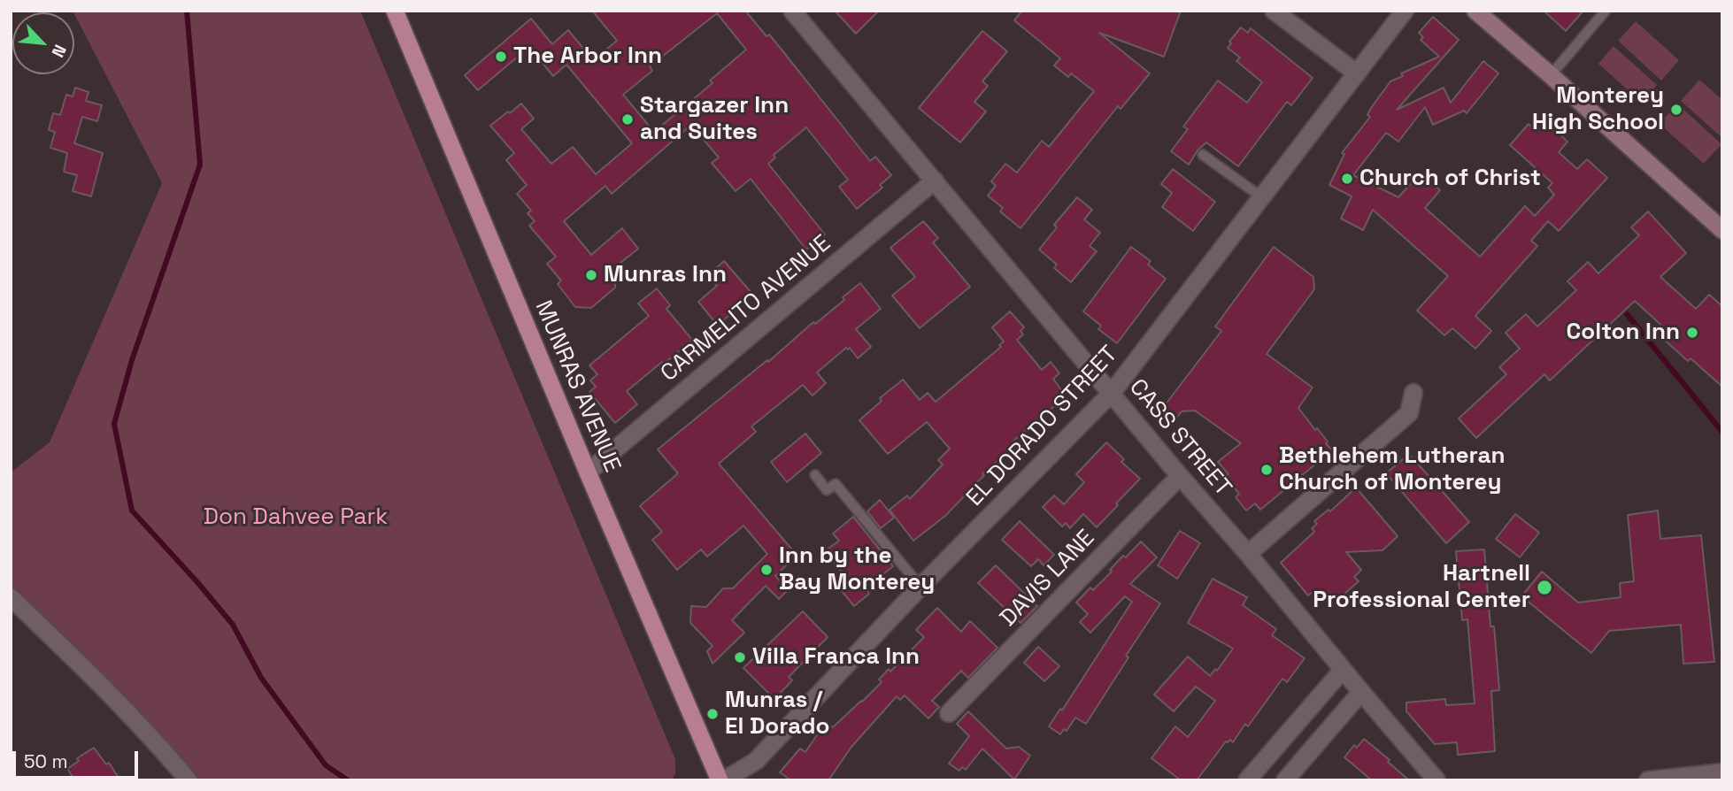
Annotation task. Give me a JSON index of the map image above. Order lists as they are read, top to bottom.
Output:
{
  "streets": {
    "main road": ["MUNRAS AVENUE"],
    "street": [
      "CARMELITO AVENUE",
      "EL DORADO STREET",
      "CASS STREET",
      "DAVIS LANE"
    ]
  },
  "crossings": [
    ["CARMELITO AVENUE", "MUNRAS AVENUE"],
    ["CARMELITO AVENUE", "CASS STREET"],
    ["MUNRAS AVENUE", "EL DORADO STREET"],
    ["EL DORADO STREET", "CASS STREET"],
    ["CASS STREET", "DAVIS LANE"]
  ],
  "parks": ["Don Dahvee Park"],
  "places": [
    "The Arbor Inn",
    "Monterey High School",
    "Stargazer Inn and Suites",
    "Church of Christ",
    "Munras Inn",
    "Colton Inn",
    "Bethlehem Lutheran Church of Monterey",
    "Inn by the Bay Monterey",
    "Hartnell Professional Center",
    "Villa Franca Inn",
    "Munras / El Dorado"
  ],
  "scale_bar": "50 m",
  "north": "bottom right"
}
